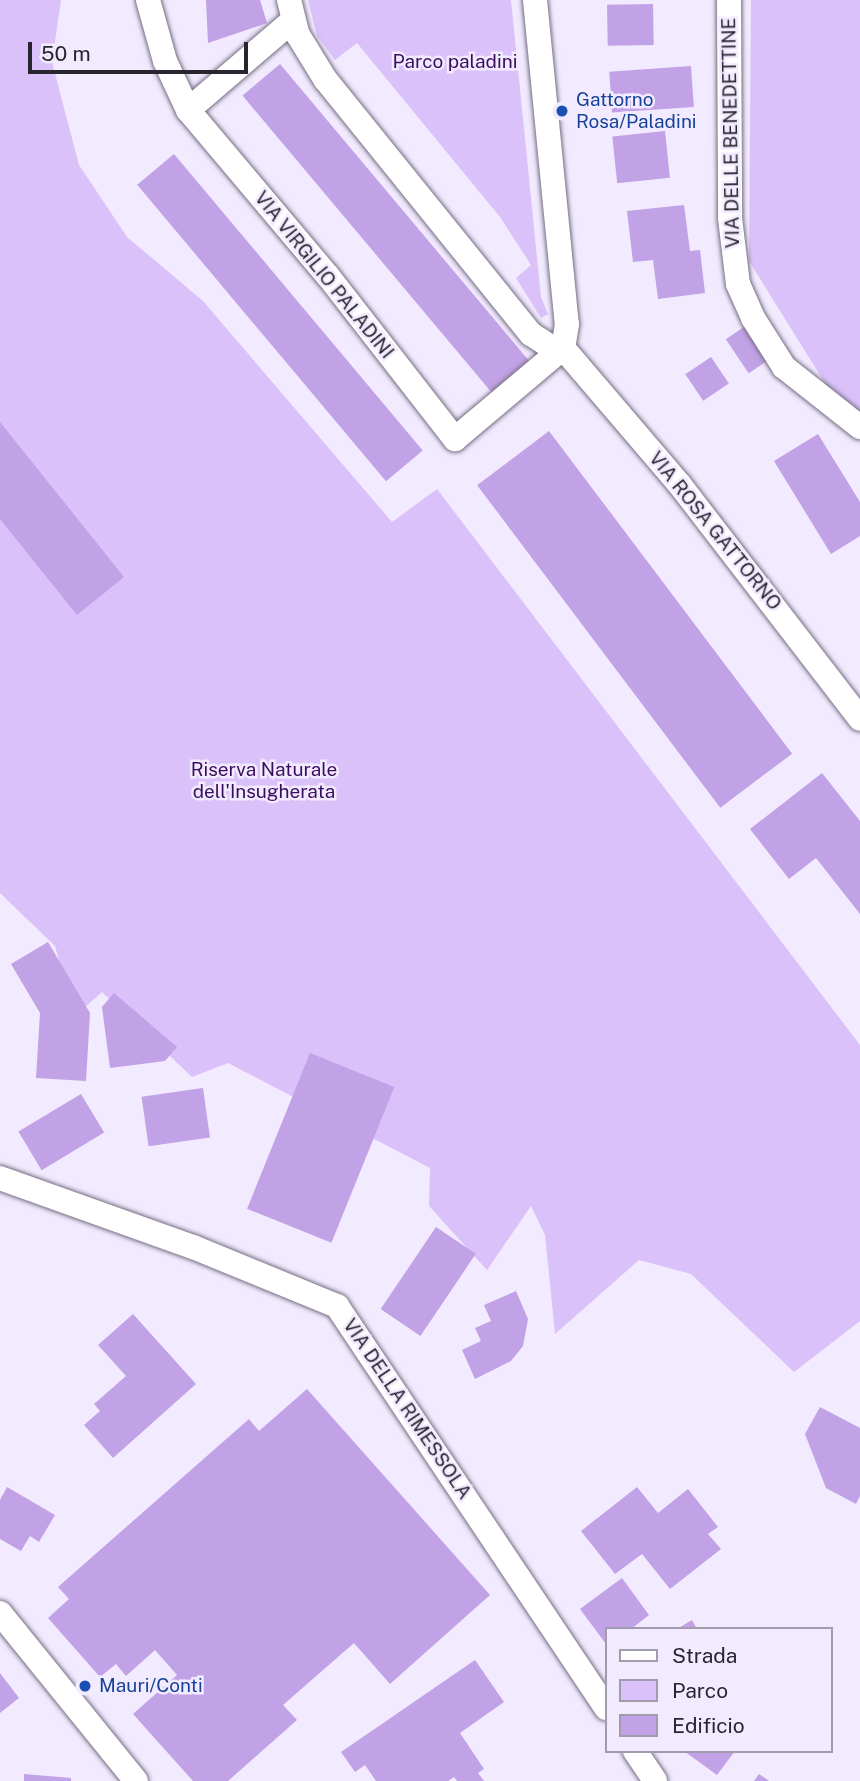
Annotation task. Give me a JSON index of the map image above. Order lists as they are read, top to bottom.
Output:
{
  "streets": {
    "street": [
      "VIA DELLE BENEDETTINE",
      "VIA VIRGILIO PALADINI",
      "VIA ROSA GATTORNO",
      "VIA DELLA RIMESSOLA"
    ]
  },
  "crossings": [
    ["VIA VIRGILIO PALADINI", "VIA ROSA GATTORNO"]
  ],
  "parks": ["Parco paladini", "Riserva Naturale dell'Insugherata"],
  "places": ["Gattorno Rosa/Paladini", "Mauri/Conti"],
  "legend": ["Strada", "Parco", "Edificio"],
  "scale_bar": "50 m"
}
